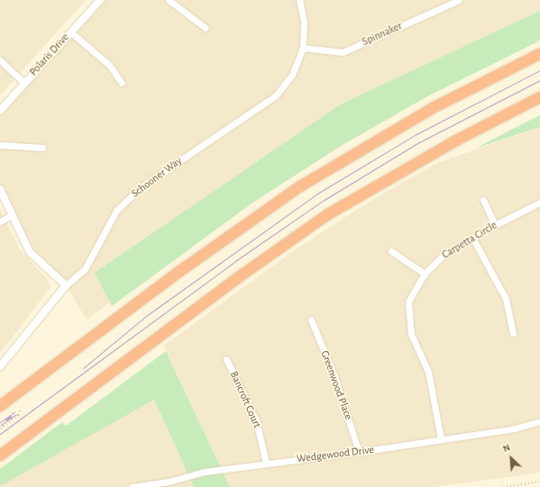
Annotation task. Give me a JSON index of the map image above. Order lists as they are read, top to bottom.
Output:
{
  "streets": {
    "street": [
      "Spinnaker",
      "Polaris Drive",
      "Schooner Way",
      "Carpetta Circle",
      "Greenwood Place",
      "Bancroft Court",
      "Wedgewood Drive"
    ]
  },
  "crossings": [
    ["Spinnaker", "Schooner Way"],
    ["Carpetta Circle", "Wedgewood Drive"],
    ["Greenwood Place", "Wedgewood Drive"],
    ["Bancroft Court", "Wedgewood Drive"]
  ],
  "north": "top left"
}
